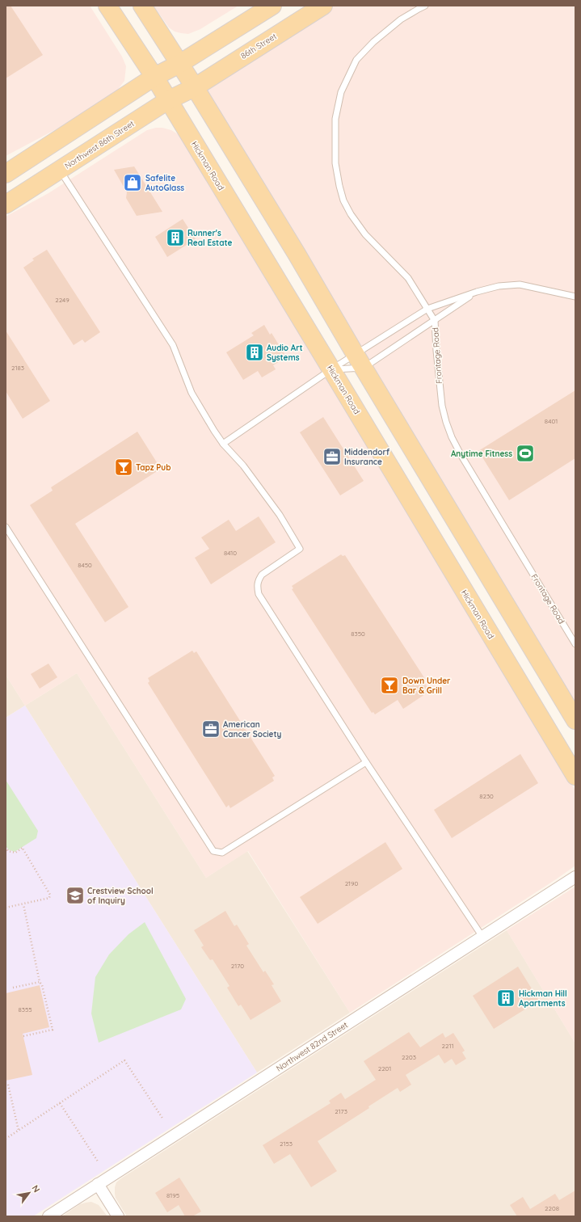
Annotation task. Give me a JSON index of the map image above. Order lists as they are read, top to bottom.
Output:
{
  "streets": {
    "main road": ["86th Street", "Northwest 86th Street", "Hickman Road"],
    "street": ["Northwest 82nd Street"],
    "lane": ["Frontage Road"]
  },
  "crossings": [
    ["86th Street", "Northwest 86th Street"],
    ["Northwest 86th Street", "Hickman Road"]
  ],
  "places": {
    "shop": ["Safelite AutoGlass"],
    "building": ["Runner's Real Estate", "Audio Art Systems", "Hickman Hill Apartments"],
    "sports": ["Anytime Fitness"],
    "office": ["Middendorf Insurance", "American Cancer Society"],
    "bar": ["Tapz Pub", "Down Under Bar & Grill"],
    "school or university": ["Crestview School of Inquiry"]
  },
  "house_numbers": [
    "2249",
    "2183",
    "8401",
    "8410",
    "8450",
    "8350",
    "8230",
    "2190",
    "2170",
    "8355",
    "2211",
    "2203",
    "2201",
    "2173",
    "2153",
    "8195",
    "2208"
  ],
  "north": "top right"
}
